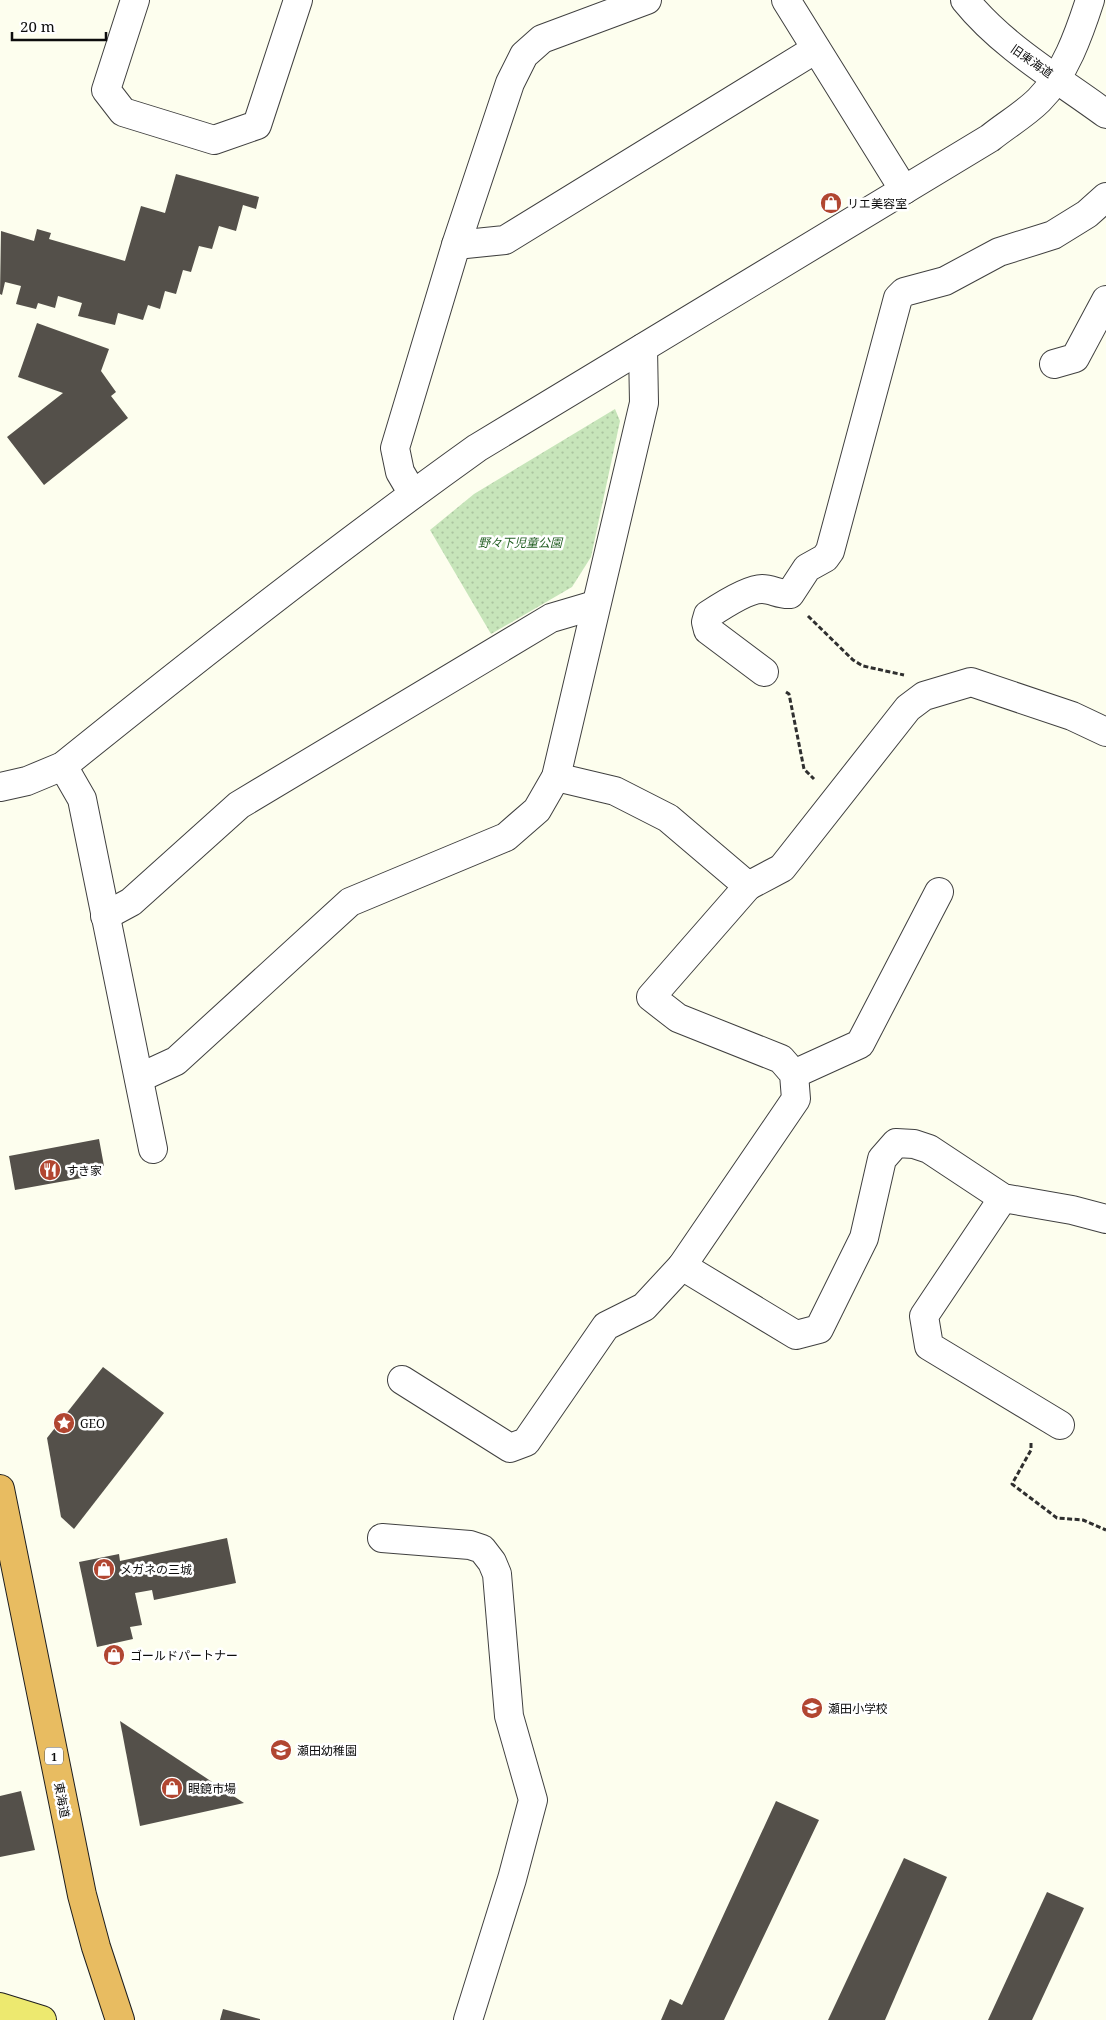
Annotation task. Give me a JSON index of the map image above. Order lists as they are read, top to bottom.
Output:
{
  "streets": {
    "highway": ["1", "東海道"],
    "street": ["旧東海道"]
  },
  "parks": ["野々下児童公園"],
  "places": {
    "shop": [
      "リエ美容室",
      "メガネの三城",
      "ゴールドパートナー",
      "眼鏡市場"
    ],
    "restaurant": ["すき家"],
    "place": ["GEO"],
    "school or university": ["瀬田小学校", "瀬田幼稚園"]
  },
  "scale_bar": "20 m"
}
